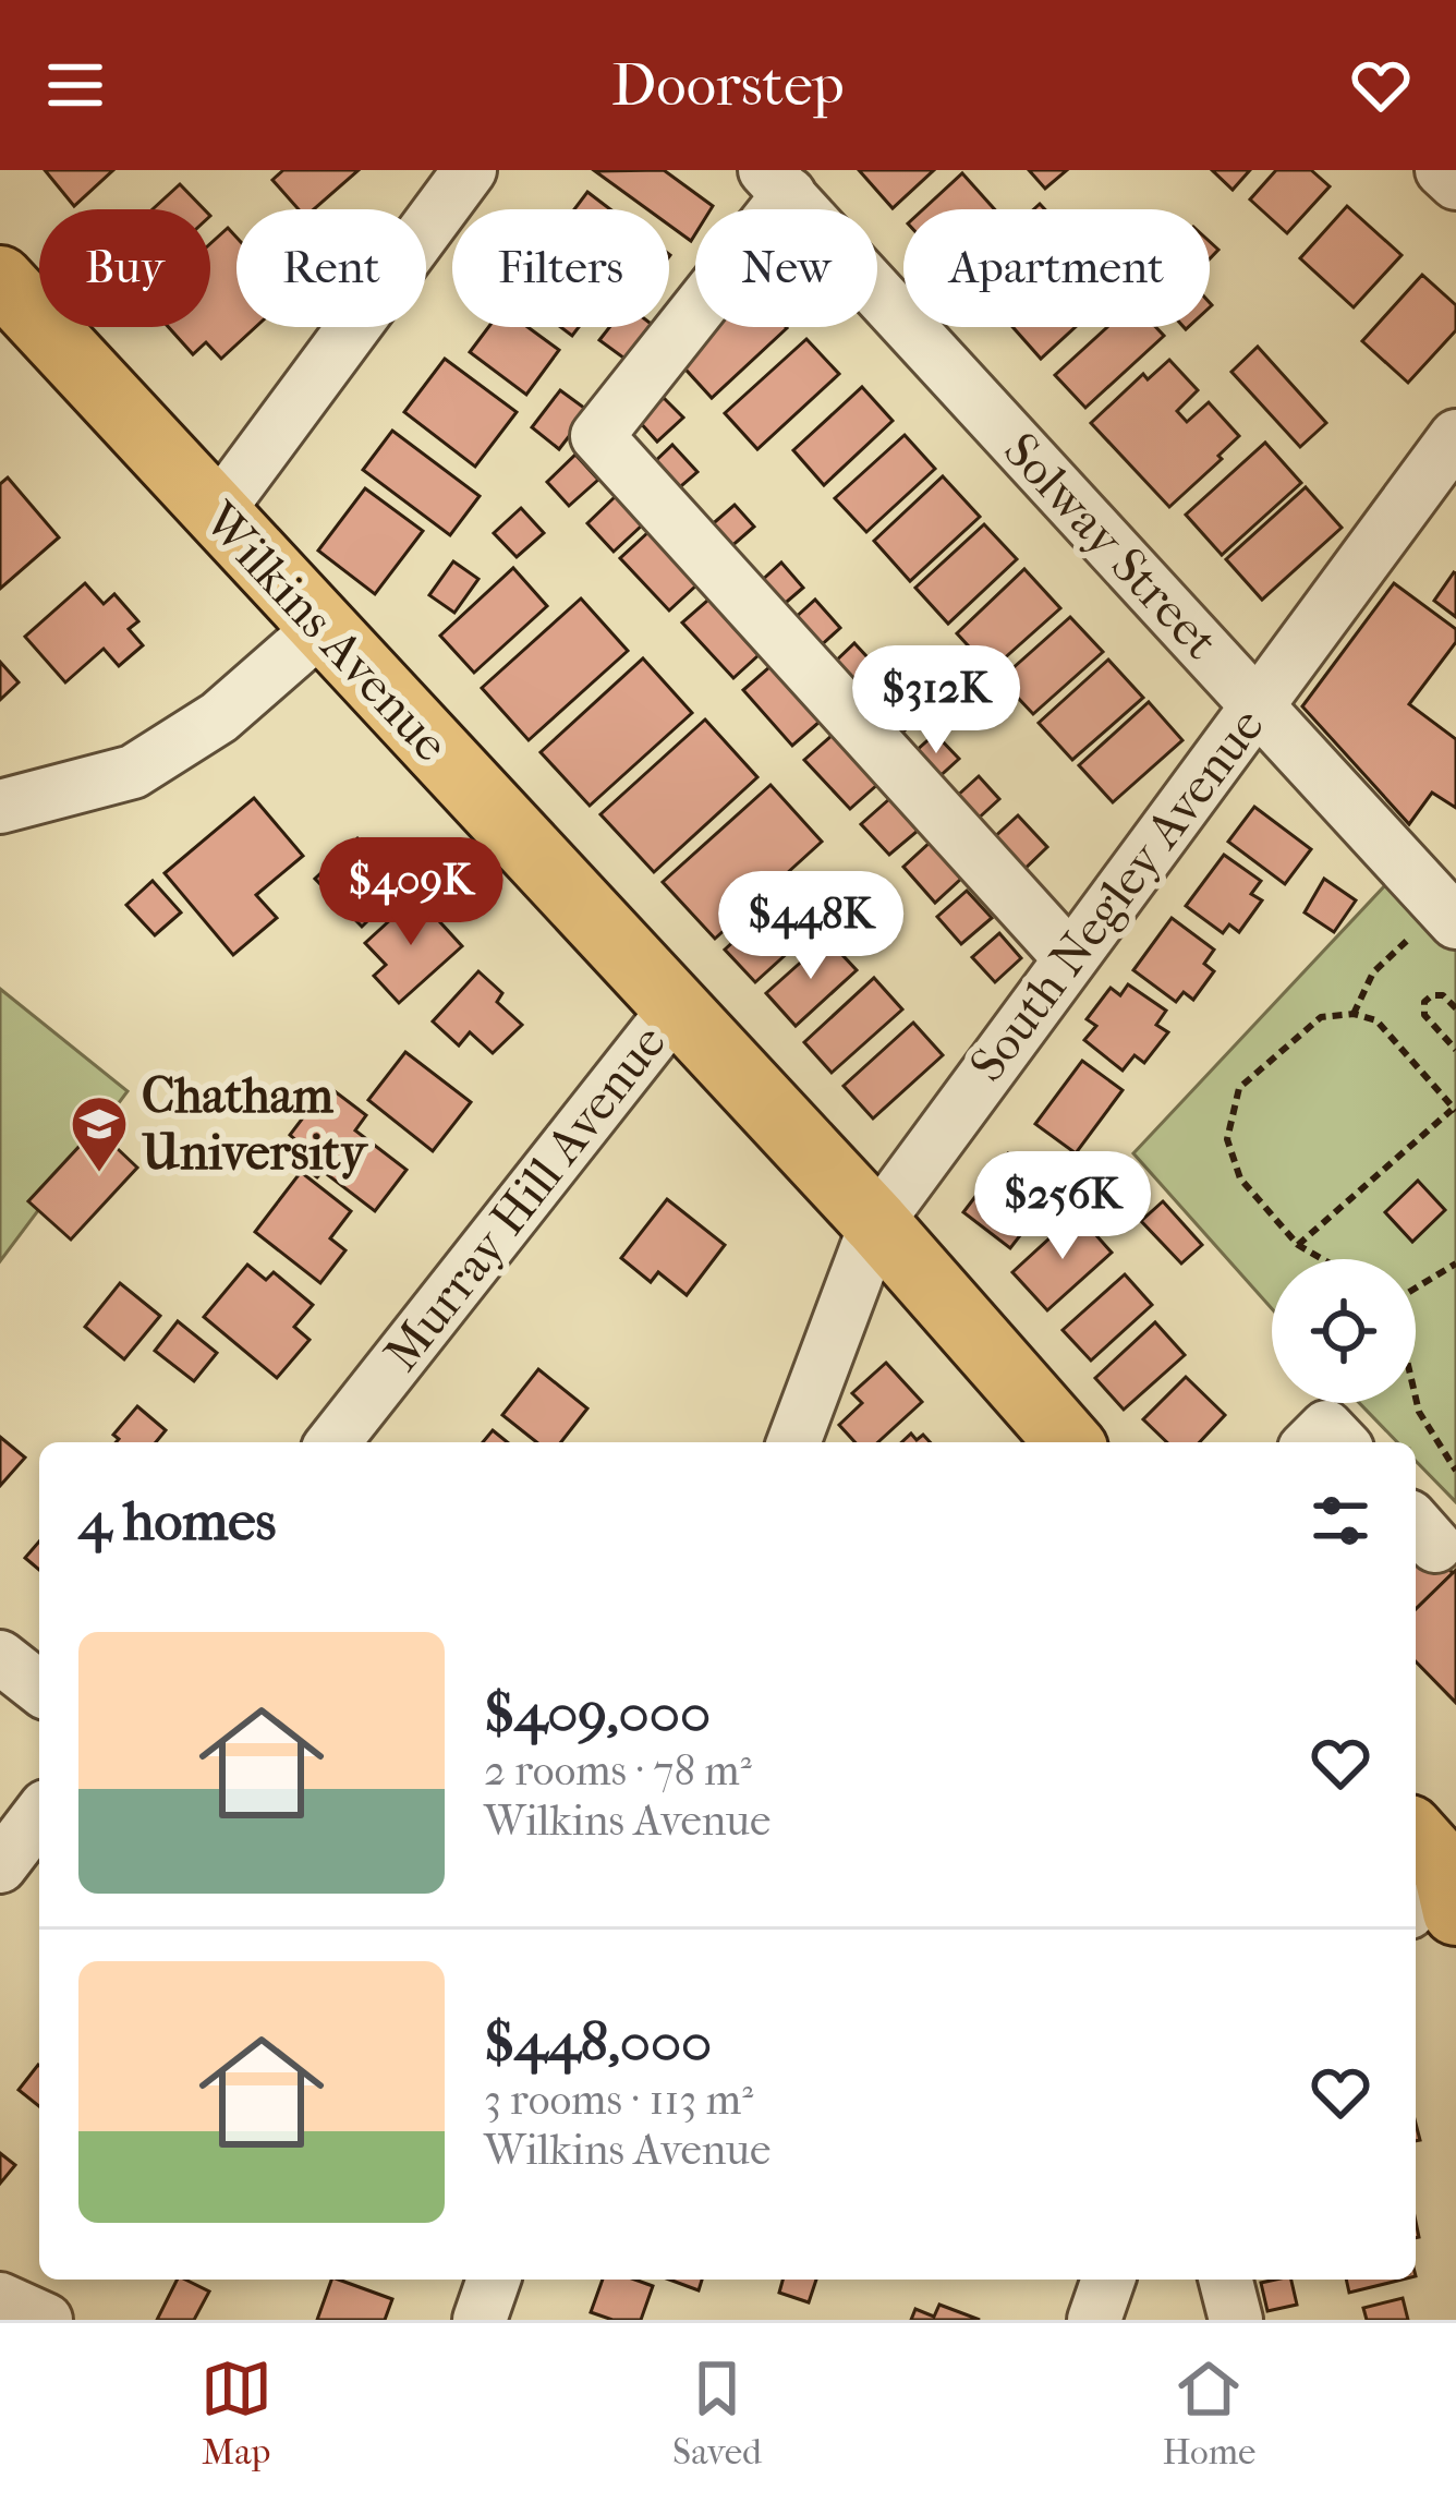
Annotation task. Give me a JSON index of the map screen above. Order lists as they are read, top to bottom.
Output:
{
  "streets": {
    "main road": ["Wilkins Avenue"],
    "street": ["Solway Street", "South Negley Avenue", "Murray Hill Avenue"]
  },
  "crossings": [
    ["Solway Street", "South Negley Avenue"],
    ["Wilkins Avenue", "South Negley Avenue"],
    ["Wilkins Avenue", "Murray Hill Avenue"]
  ],
  "places": {
    "school or university": ["Chatham University"]
  },
  "page": {
    "header": "Doorstep",
    "chip": [
      "Buy",
      "Rent",
      "Filters",
      "New",
      "Apartment"
    ],
    "price": [
      "$312K",
      "$409K",
      "$448K",
      "$256K"
    ],
    "heading": "4 homes",
    "list": [
      {
        "name": "$409,000",
        "note": "2 rooms · 78 m² · Wilkins Avenue"
      },
      {
        "name": "$448,000",
        "note": "3 rooms · 113 m² · Wilkins Avenue"
      }
    ],
    "tabs": ["Map", "Saved", "Home"]
  }
}
